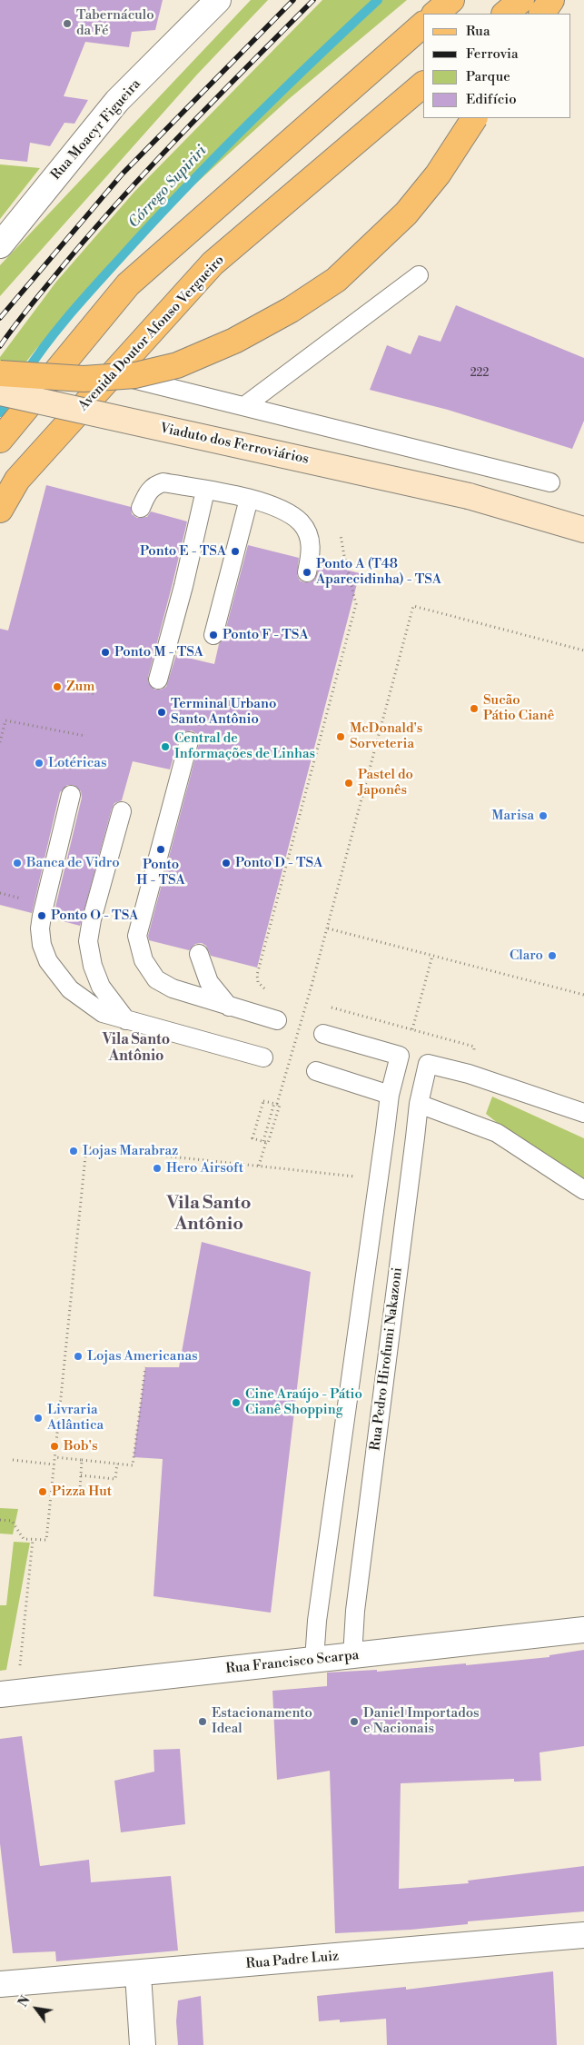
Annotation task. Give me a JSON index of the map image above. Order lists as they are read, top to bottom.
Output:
{
  "streets": {
    "main road": ["Avenida Doutor Afonso Vergueiro", "Viaduto dos Ferroviários"],
    "street": ["Rua Moacyr Figueira", "Rua Francisco Scarpa", "Rua Padre Luiz"],
    "lane": ["Rua Pedro Hirofumi Nakazoni"]
  },
  "crossings": [
    ["Rua Pedro Hirofumi Nakazoni", "Rua Francisco Scarpa"]
  ],
  "districts": ["Vila Santo Antônio", "Vila Santo Antônio"],
  "water": ["Córrego Supiriri"],
  "places": [
    "Tabernáculo da Fé",
    "Ponto E - TSA",
    "Ponto A (T48 Aparecidinha) - TSA",
    "Ponto F - TSA",
    "Ponto M - TSA",
    "Zum",
    "Sucão Pátio Cianê",
    "Terminal Urbano Santo Antônio",
    "McDonald's Sorveteria",
    "Central de Informações de Linhas",
    "Lotéricas",
    "Pastel do Japonês",
    "Marisa",
    "Ponto H - TSA",
    "Banca de Vidro",
    "Ponto D - TSA",
    "Ponto O - TSA",
    "Claro",
    "Lojas Marabraz",
    "Hero Airsoft",
    "Lojas Americanas",
    "Cine Araújo - Pátio Cianê Shopping",
    "Livraria Atlântica",
    "Bob's",
    "Pizza Hut",
    "Estacionamento Ideal",
    "Daniel Importados e Nacionais"
  ],
  "house_numbers": ["222"],
  "legend": [
    "Rua",
    "Ferrovia",
    "Parque",
    "Edifício"
  ],
  "north": "top left"
}
